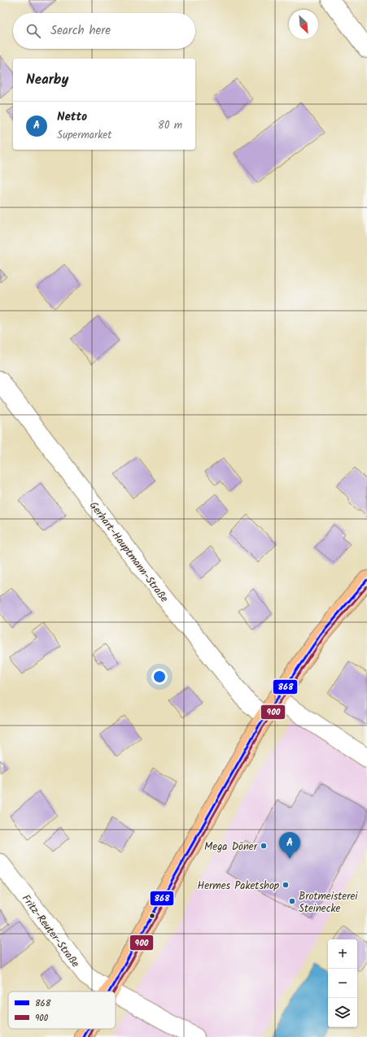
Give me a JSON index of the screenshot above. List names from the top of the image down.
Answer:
{
  "streets": {
    "street": ["Gerhart-Hauptmann-Straße", "Fritz-Reuter-Straße"]
  },
  "places": ["Mega Döner", "Hermes Paketshop", "Brotmeisterei Steinecke"],
  "lines": ["transit line 868", "transit line 900"],
  "legend": ["868", "900"],
  "north": "bottom right",
  "page": {
    "search": "Search here",
    "heading": "Nearby",
    "list": [
      {
        "mark": "A",
        "name": "Netto",
        "note": "Supermarket",
        "value": "80 m"
      }
    ],
    "pins": "A",
    "map_buttons": ["+", "−"]
  }
}
